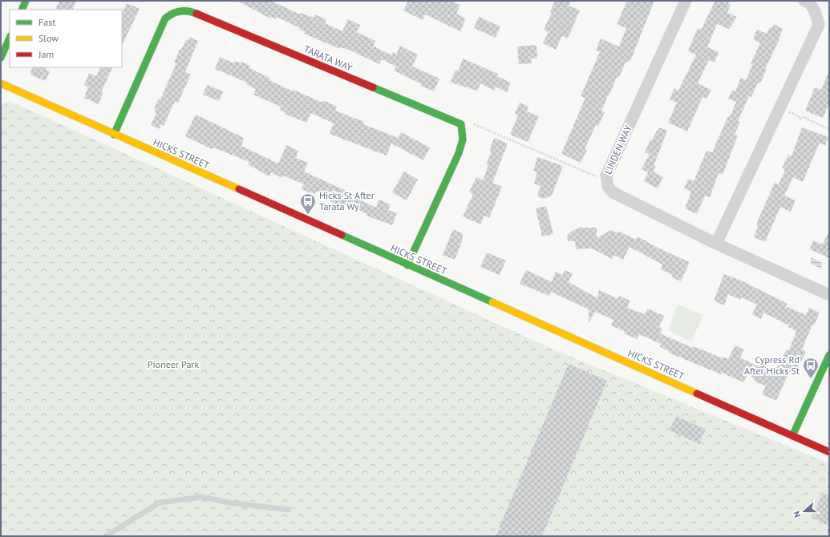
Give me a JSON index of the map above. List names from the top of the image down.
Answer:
{
  "streets": {
    "street": ["TARATA WAY", "LINDEN WAY", "HICKS STREET"]
  },
  "crossings": [
    ["TARATA WAY", "HICKS STREET"]
  ],
  "parks": ["Pioneer Park"],
  "places": {
    "bus stop": ["Hicks St After Tarata Wy", "Cypress Rd After Hicks St"]
  },
  "legend": ["Fast", "Slow", "Jam"],
  "north": "left"
}
